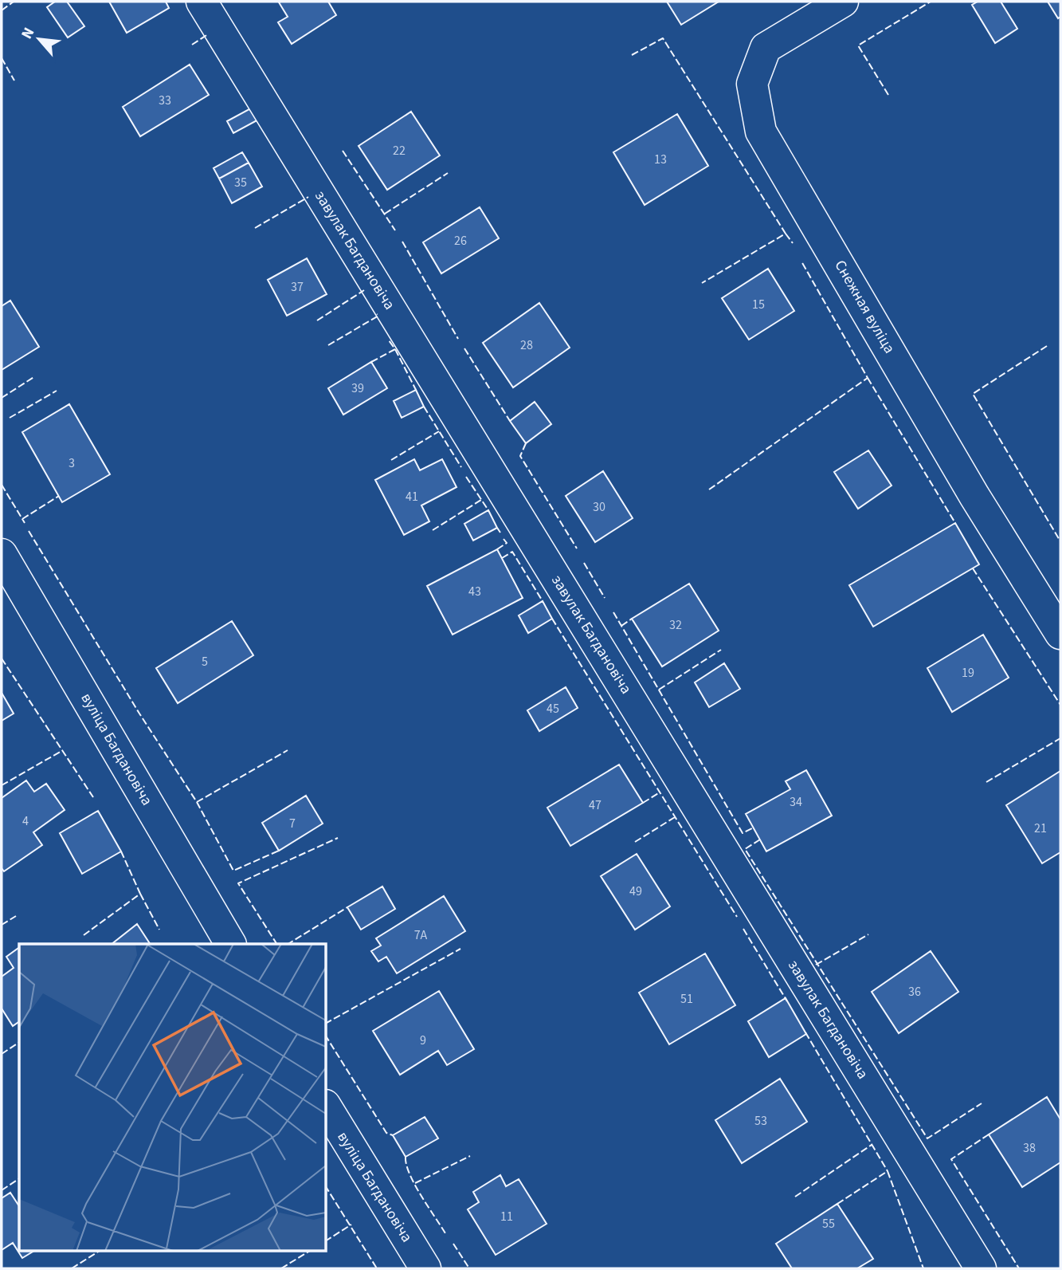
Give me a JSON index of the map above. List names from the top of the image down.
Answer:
{
  "streets": {
    "street": ["завулак Багдановіча", "Снежная вуліца", "вуліца Багдановіча"]
  },
  "house_numbers": [
    "33",
    "22",
    "13",
    "35",
    "26",
    "37",
    "15",
    "28",
    "39",
    "3",
    "41",
    "30",
    "43",
    "32",
    "5",
    "19",
    "45",
    "34",
    "47",
    "4",
    "7",
    "21",
    "49",
    "7А",
    "36",
    "51",
    "9",
    "53",
    "38",
    "11",
    "55"
  ],
  "north": "top left"
}
